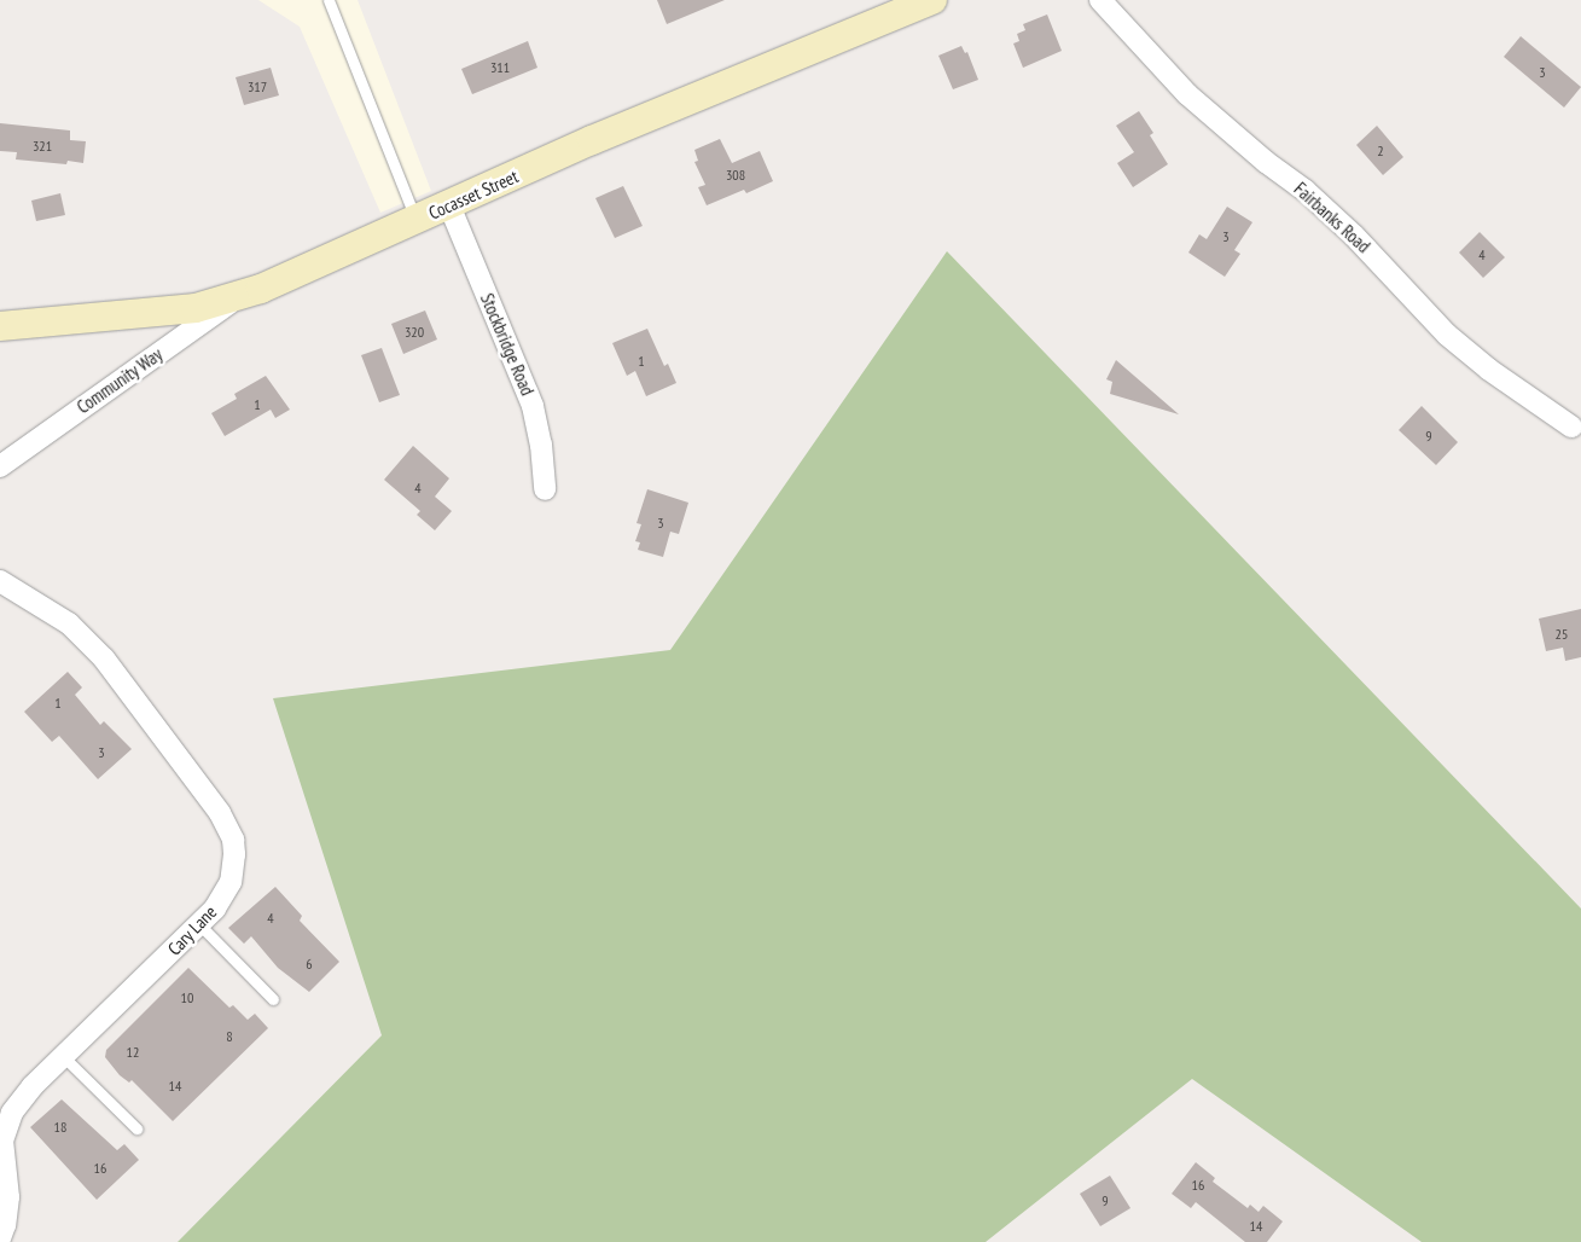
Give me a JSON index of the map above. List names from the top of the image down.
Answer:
{
  "streets": {
    "main road": ["Cocasset Street"],
    "street": [
      "Fairbanks Road",
      "Stockbridge Road",
      "Community Way",
      "Cary Lane"
    ]
  },
  "crossings": [
    ["Cocasset Street", "Stockbridge Road"],
    ["Cocasset Street", "Community Way"]
  ],
  "house_numbers": [
    "311",
    "3",
    "317",
    "321",
    "2",
    "308",
    "3",
    "4",
    "320",
    "1",
    "1",
    "9",
    "4",
    "3",
    "25",
    "1",
    "3",
    "4",
    "6",
    "10",
    "8",
    "12",
    "14",
    "18",
    "16",
    "16",
    "9",
    "14"
  ]
}
